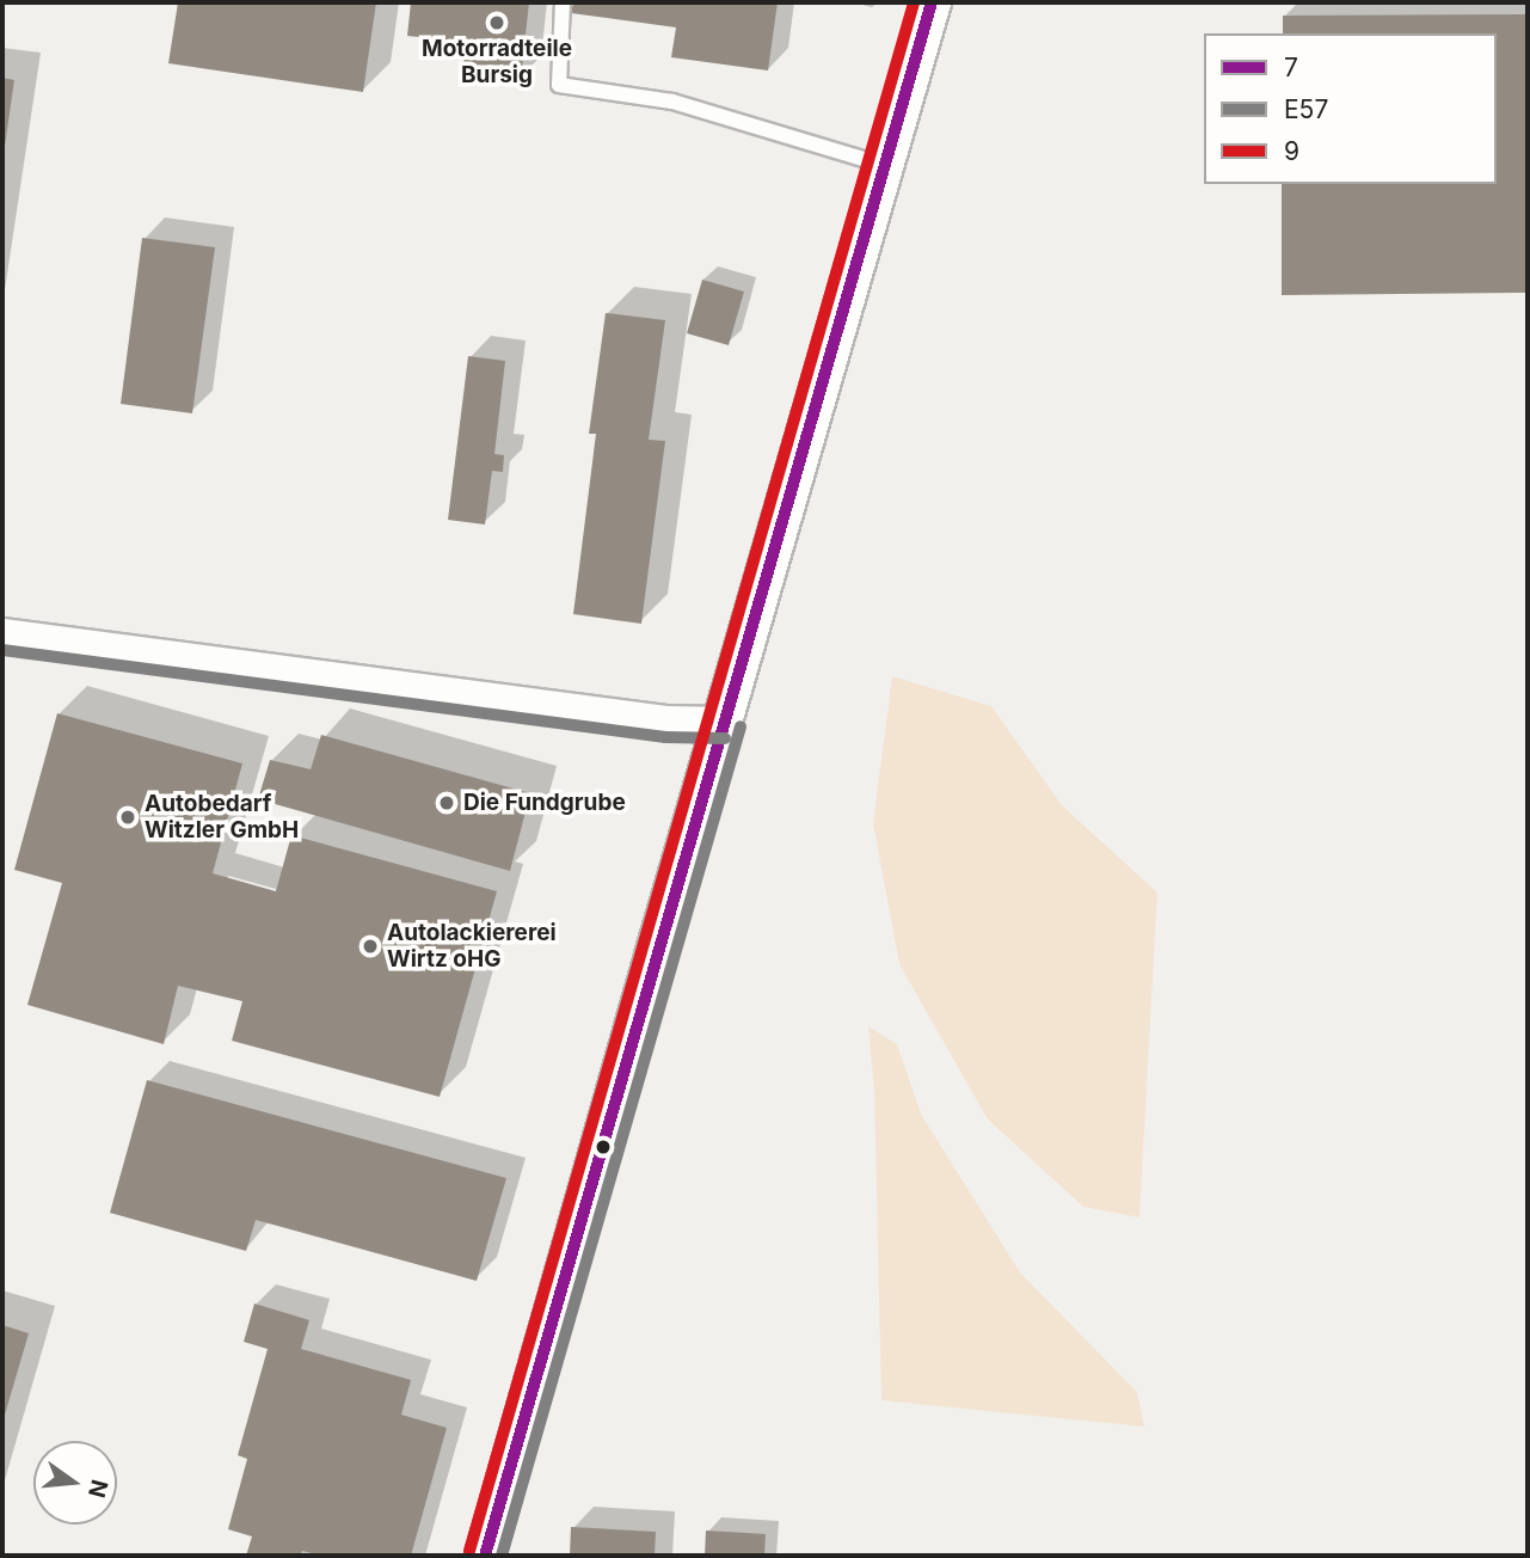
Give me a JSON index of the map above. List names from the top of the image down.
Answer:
{
  "places": [
    "Motorradteile Bursig",
    "Die Fundgrube",
    "Autobedarf Witzler GmbH",
    "Autolackiererei Wirtz oHG"
  ],
  "lines": ["transit line 7", "transit line 9", "transit line E57"],
  "legend": ["7", "E57", "9"],
  "north": "right"
}
